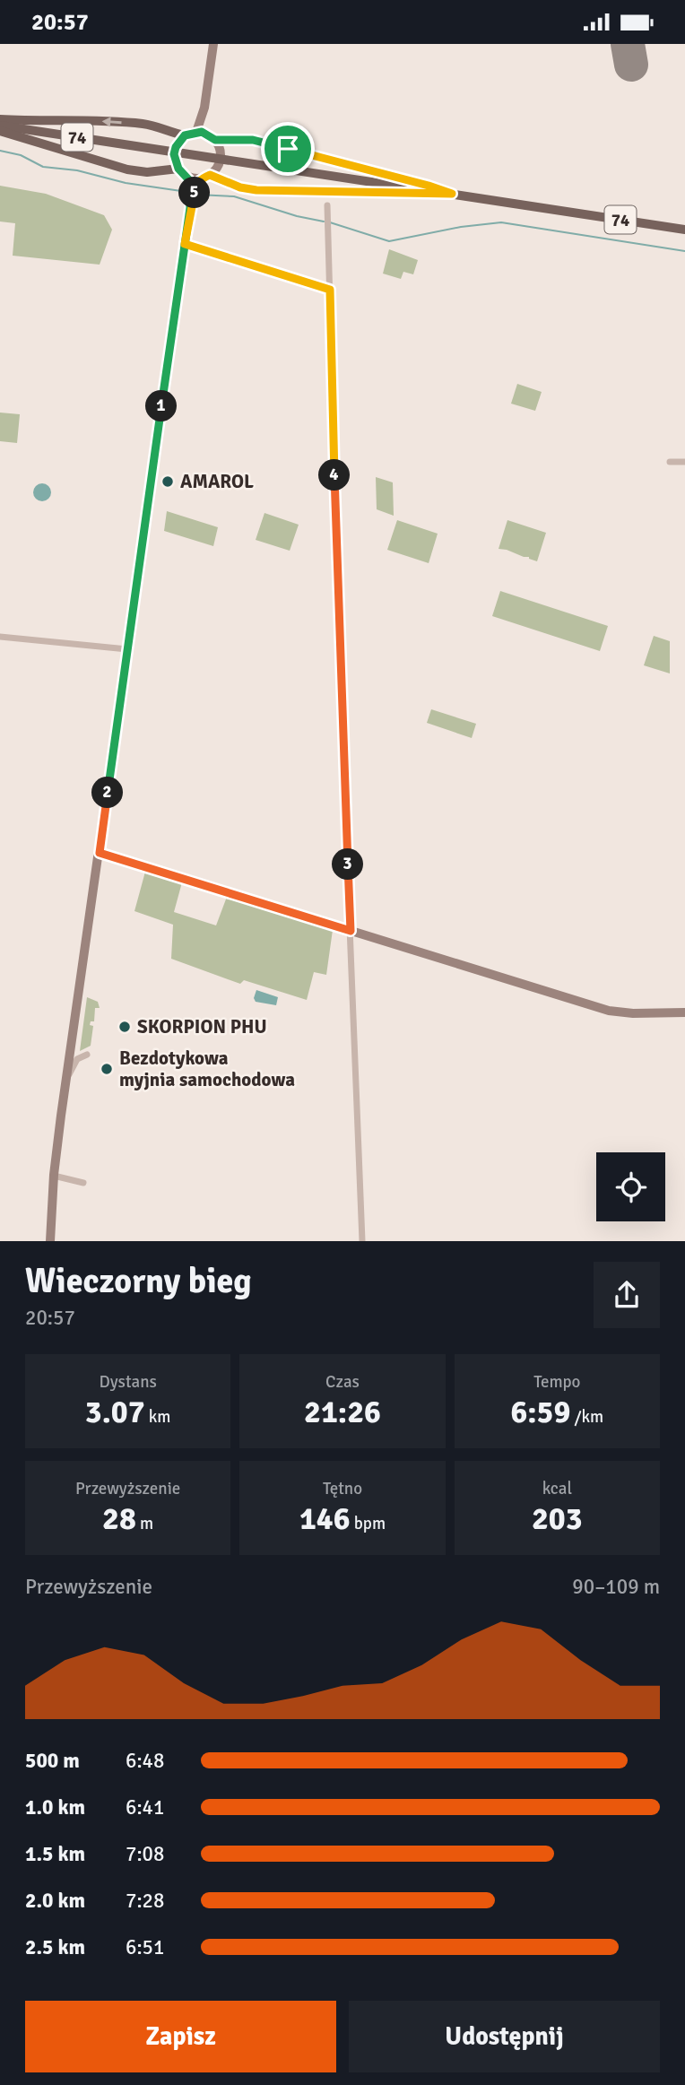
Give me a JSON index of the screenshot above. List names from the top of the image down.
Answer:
{
  "streets": {
    "main road": ["74"]
  },
  "places": ["AMAROL", "SKORPION PHU", "Bezdotykowa myjnia samochodowa"],
  "page": {
    "status": "20:57",
    "pins": [
      "5",
      "1",
      "4",
      "2",
      "3"
    ],
    "heading": ["Wieczorny bieg", "20:57"],
    "stats": [
      ["Dystans", "3.07 km"],
      ["Czas", "21:26"],
      ["Tempo", "6:59 /km"],
      ["Przewyższenie", "28 m"],
      ["Tętno", "146 bpm"],
      ["kcal", "203"]
    ],
    "chart": ["Przewyższenie", "90–109 m"],
    "list": [
      {
        "name": "500 m",
        "note": "6:48"
      },
      {
        "name": "1.0 km",
        "note": "6:41"
      },
      {
        "name": "1.5 km",
        "note": "7:08"
      },
      {
        "name": "2.0 km",
        "note": "7:28"
      },
      {
        "name": "2.5 km",
        "note": "6:51"
      }
    ],
    "buttons": ["Zapisz", "Udostępnij"]
  }
}
